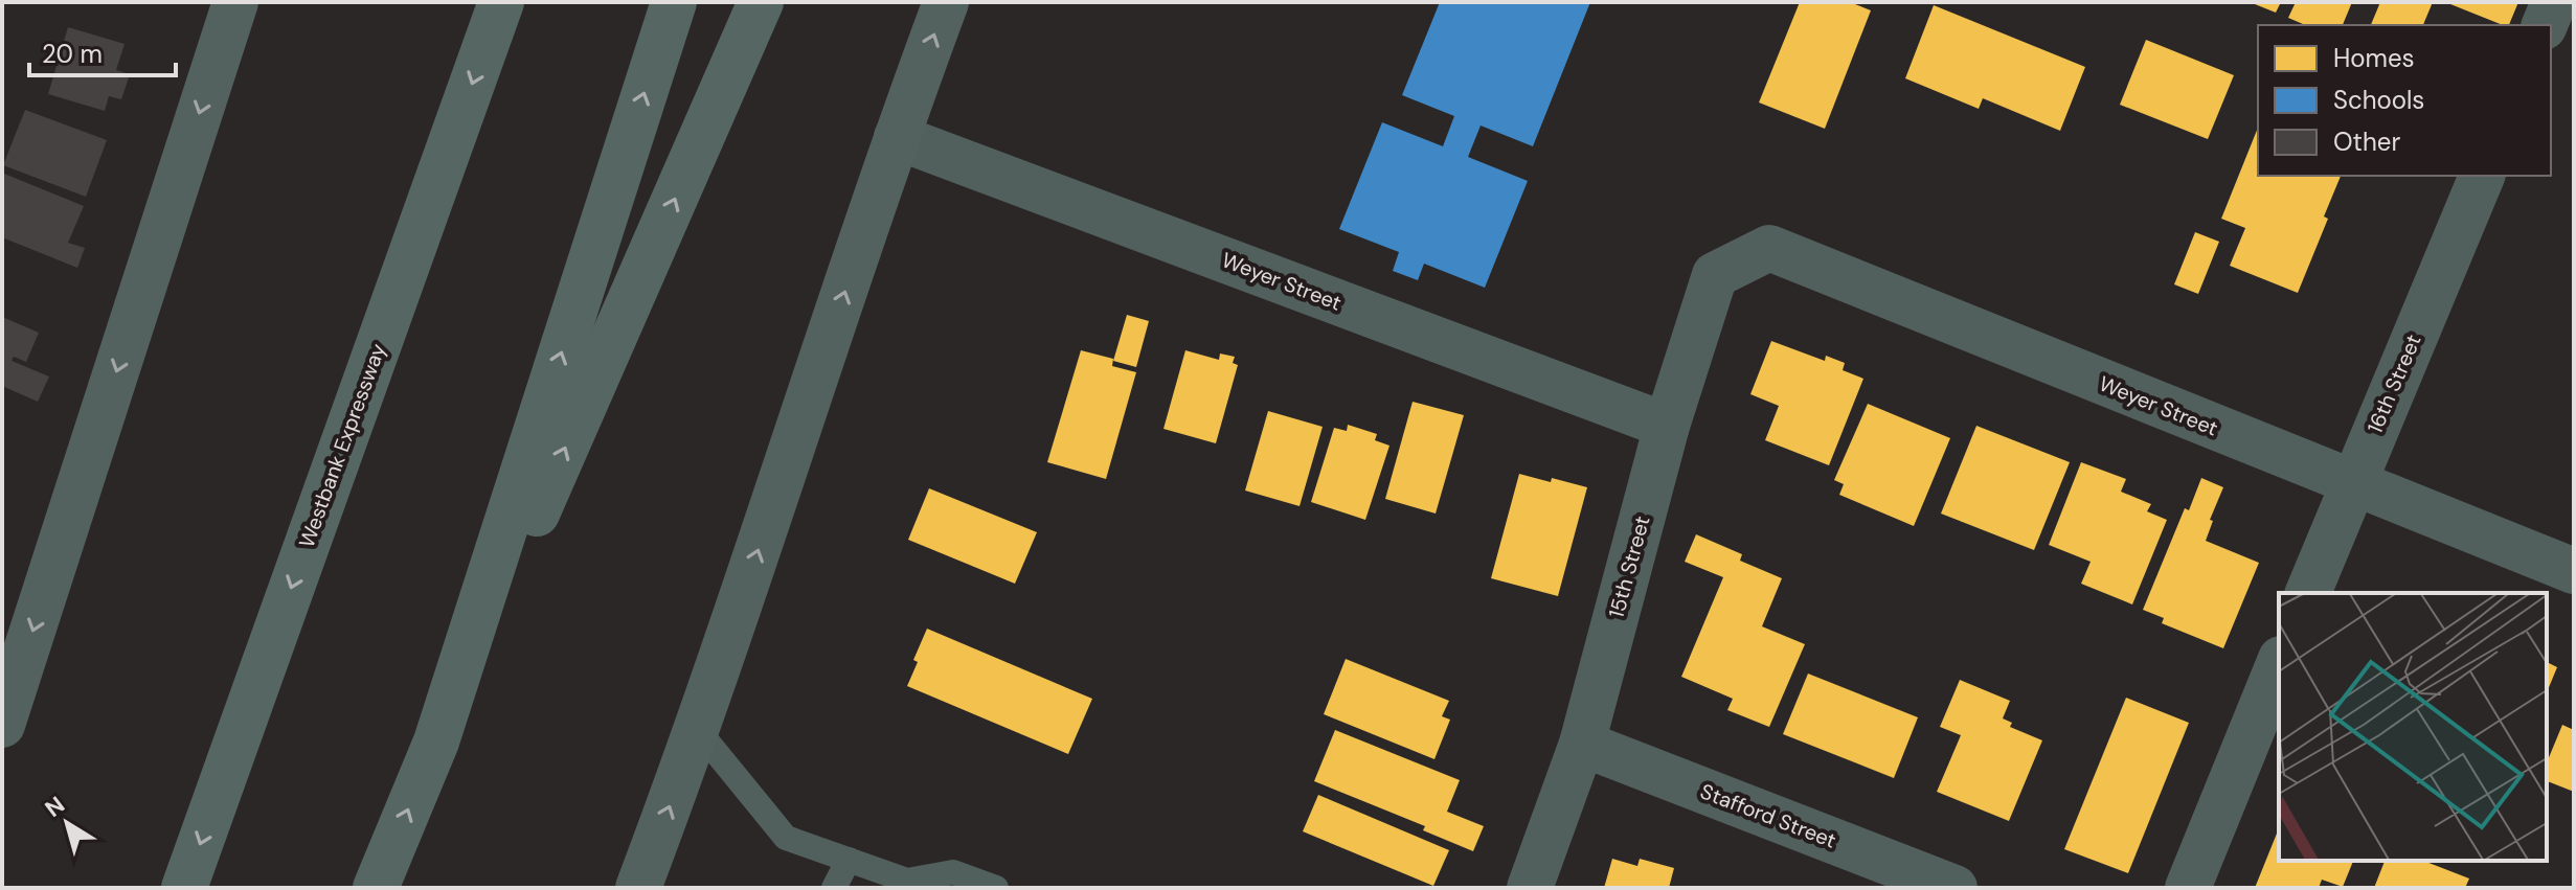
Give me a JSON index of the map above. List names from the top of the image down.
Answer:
{
  "streets": {
    "highway": ["Westbank Expressway"],
    "street": [
      "Weyer Street",
      "16th Street",
      "15th Street",
      "Stafford Street"
    ]
  },
  "crossings": [
    ["Weyer Street", "16th Street"],
    ["Weyer Street", "15th Street"],
    ["15th Street", "Stafford Street"]
  ],
  "legend": ["Homes", "Schools", "Other"],
  "scale_bar": "20 m",
  "north": "top left"
}
